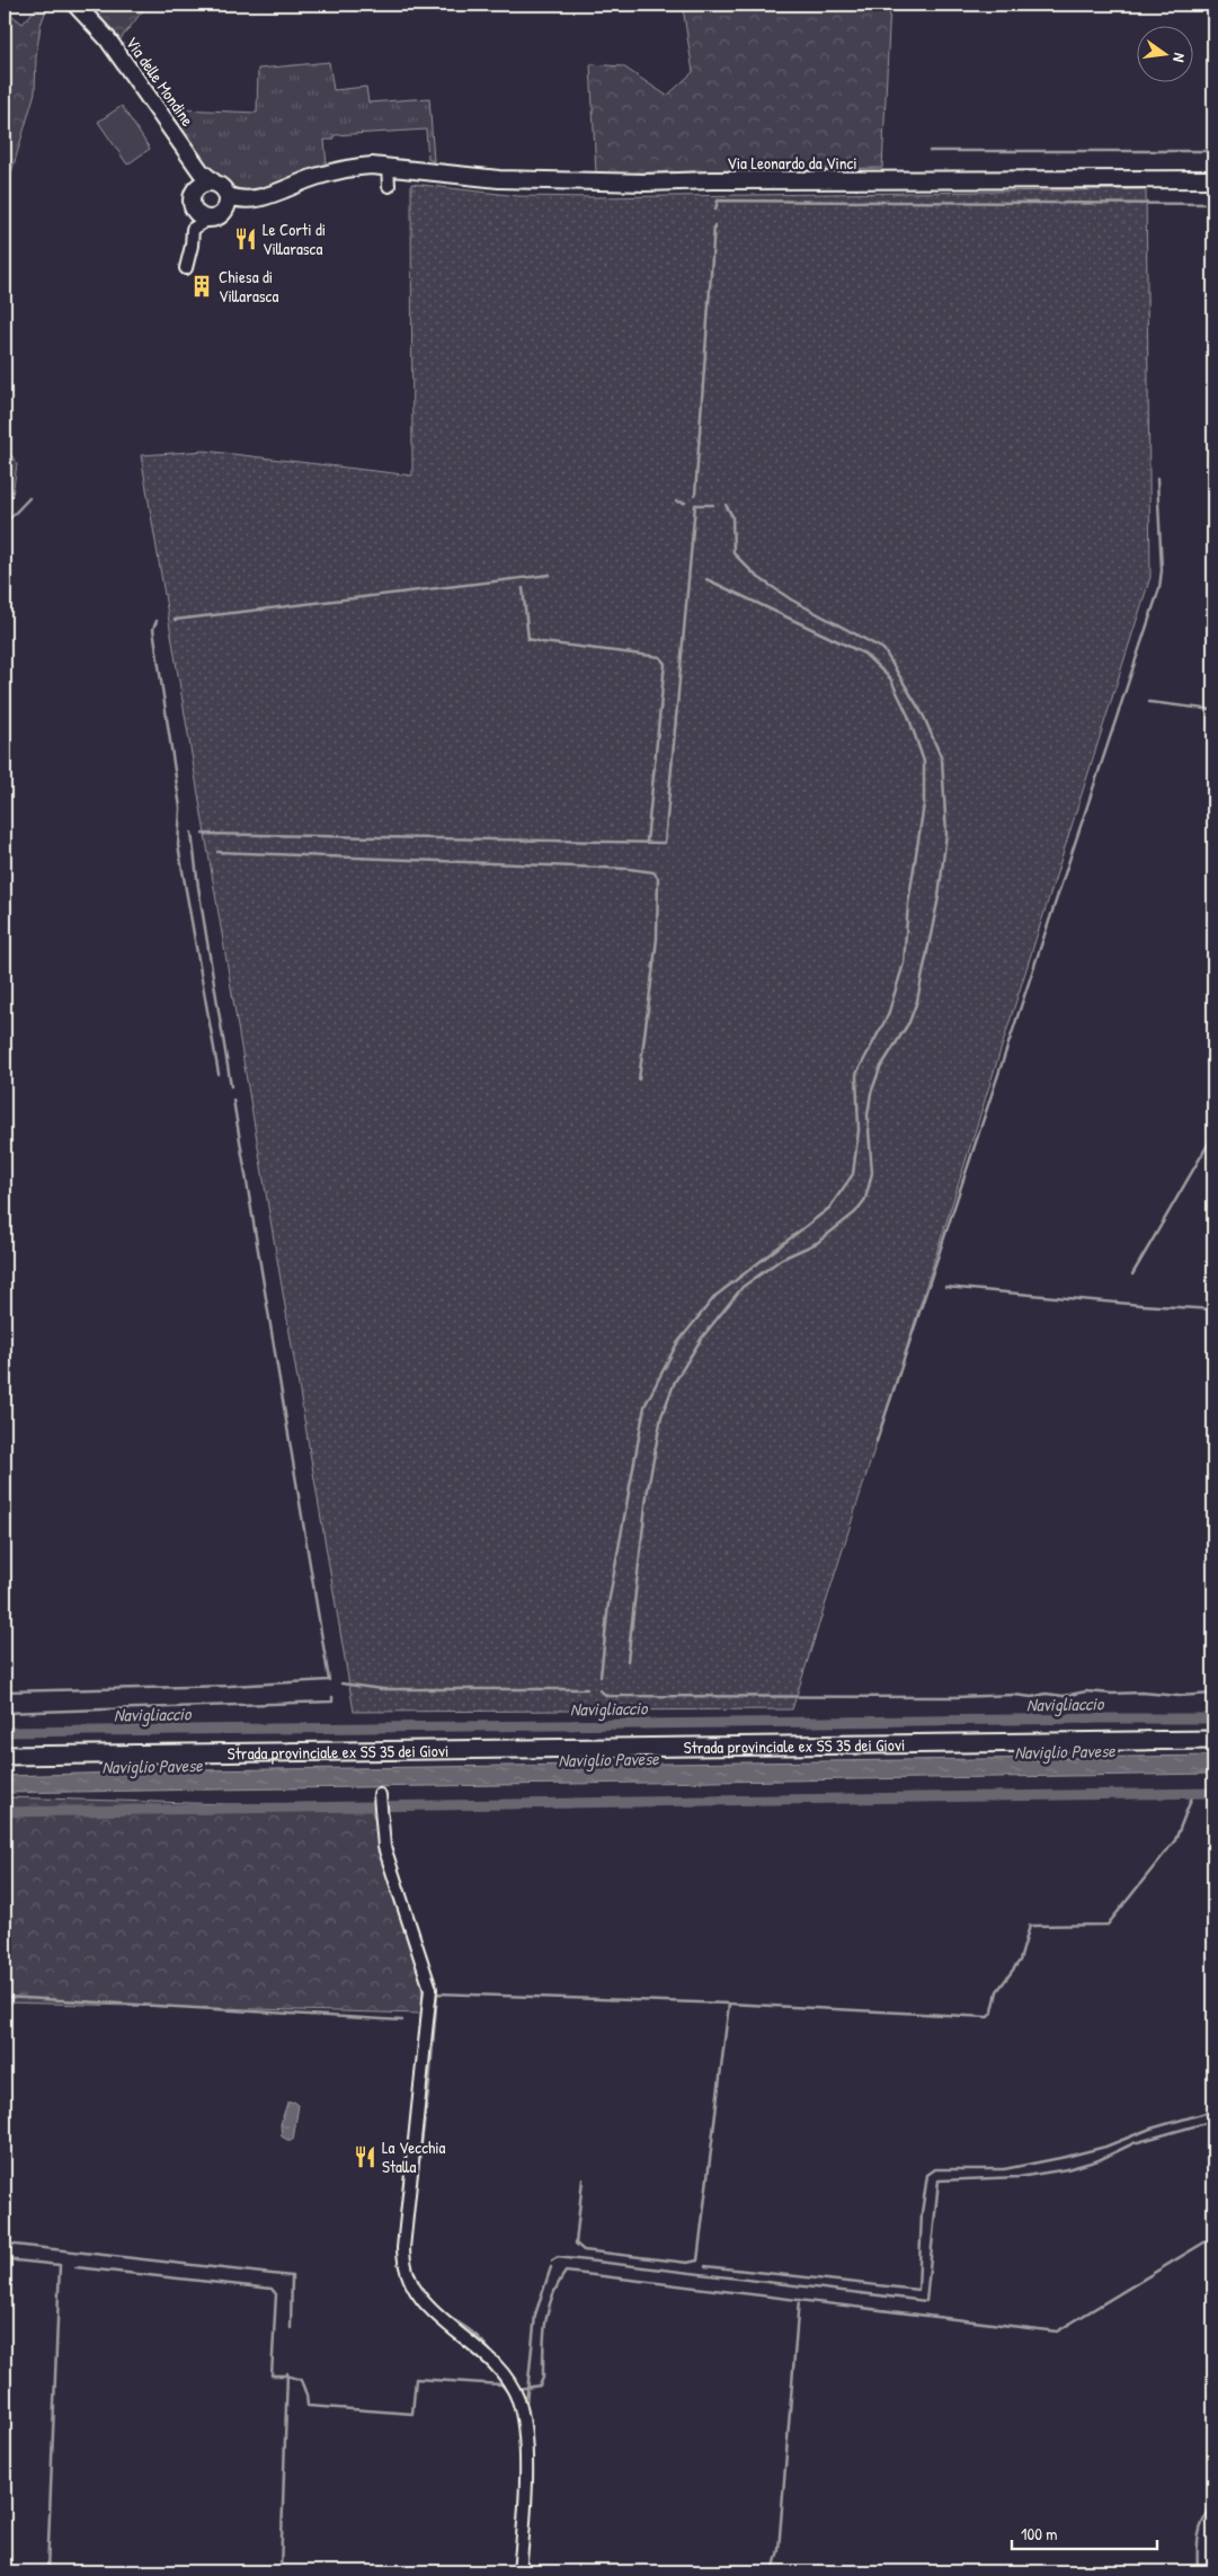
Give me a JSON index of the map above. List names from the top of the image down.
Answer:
{
  "streets": {
    "main road": ["Strada provinciale ex SS 35 dei Giovi"],
    "street": ["Via delle Mondine", "Via Leonardo da Vinci"]
  },
  "water": ["Navigliaccio", "Naviglio Pavese"],
  "places": {
    "restaurant": ["Le Corti di Villarasca", "La Vecchia Stalla"],
    "building": ["Chiesa di Villarasca"]
  },
  "scale_bar": "100 m",
  "north": "right"
}
